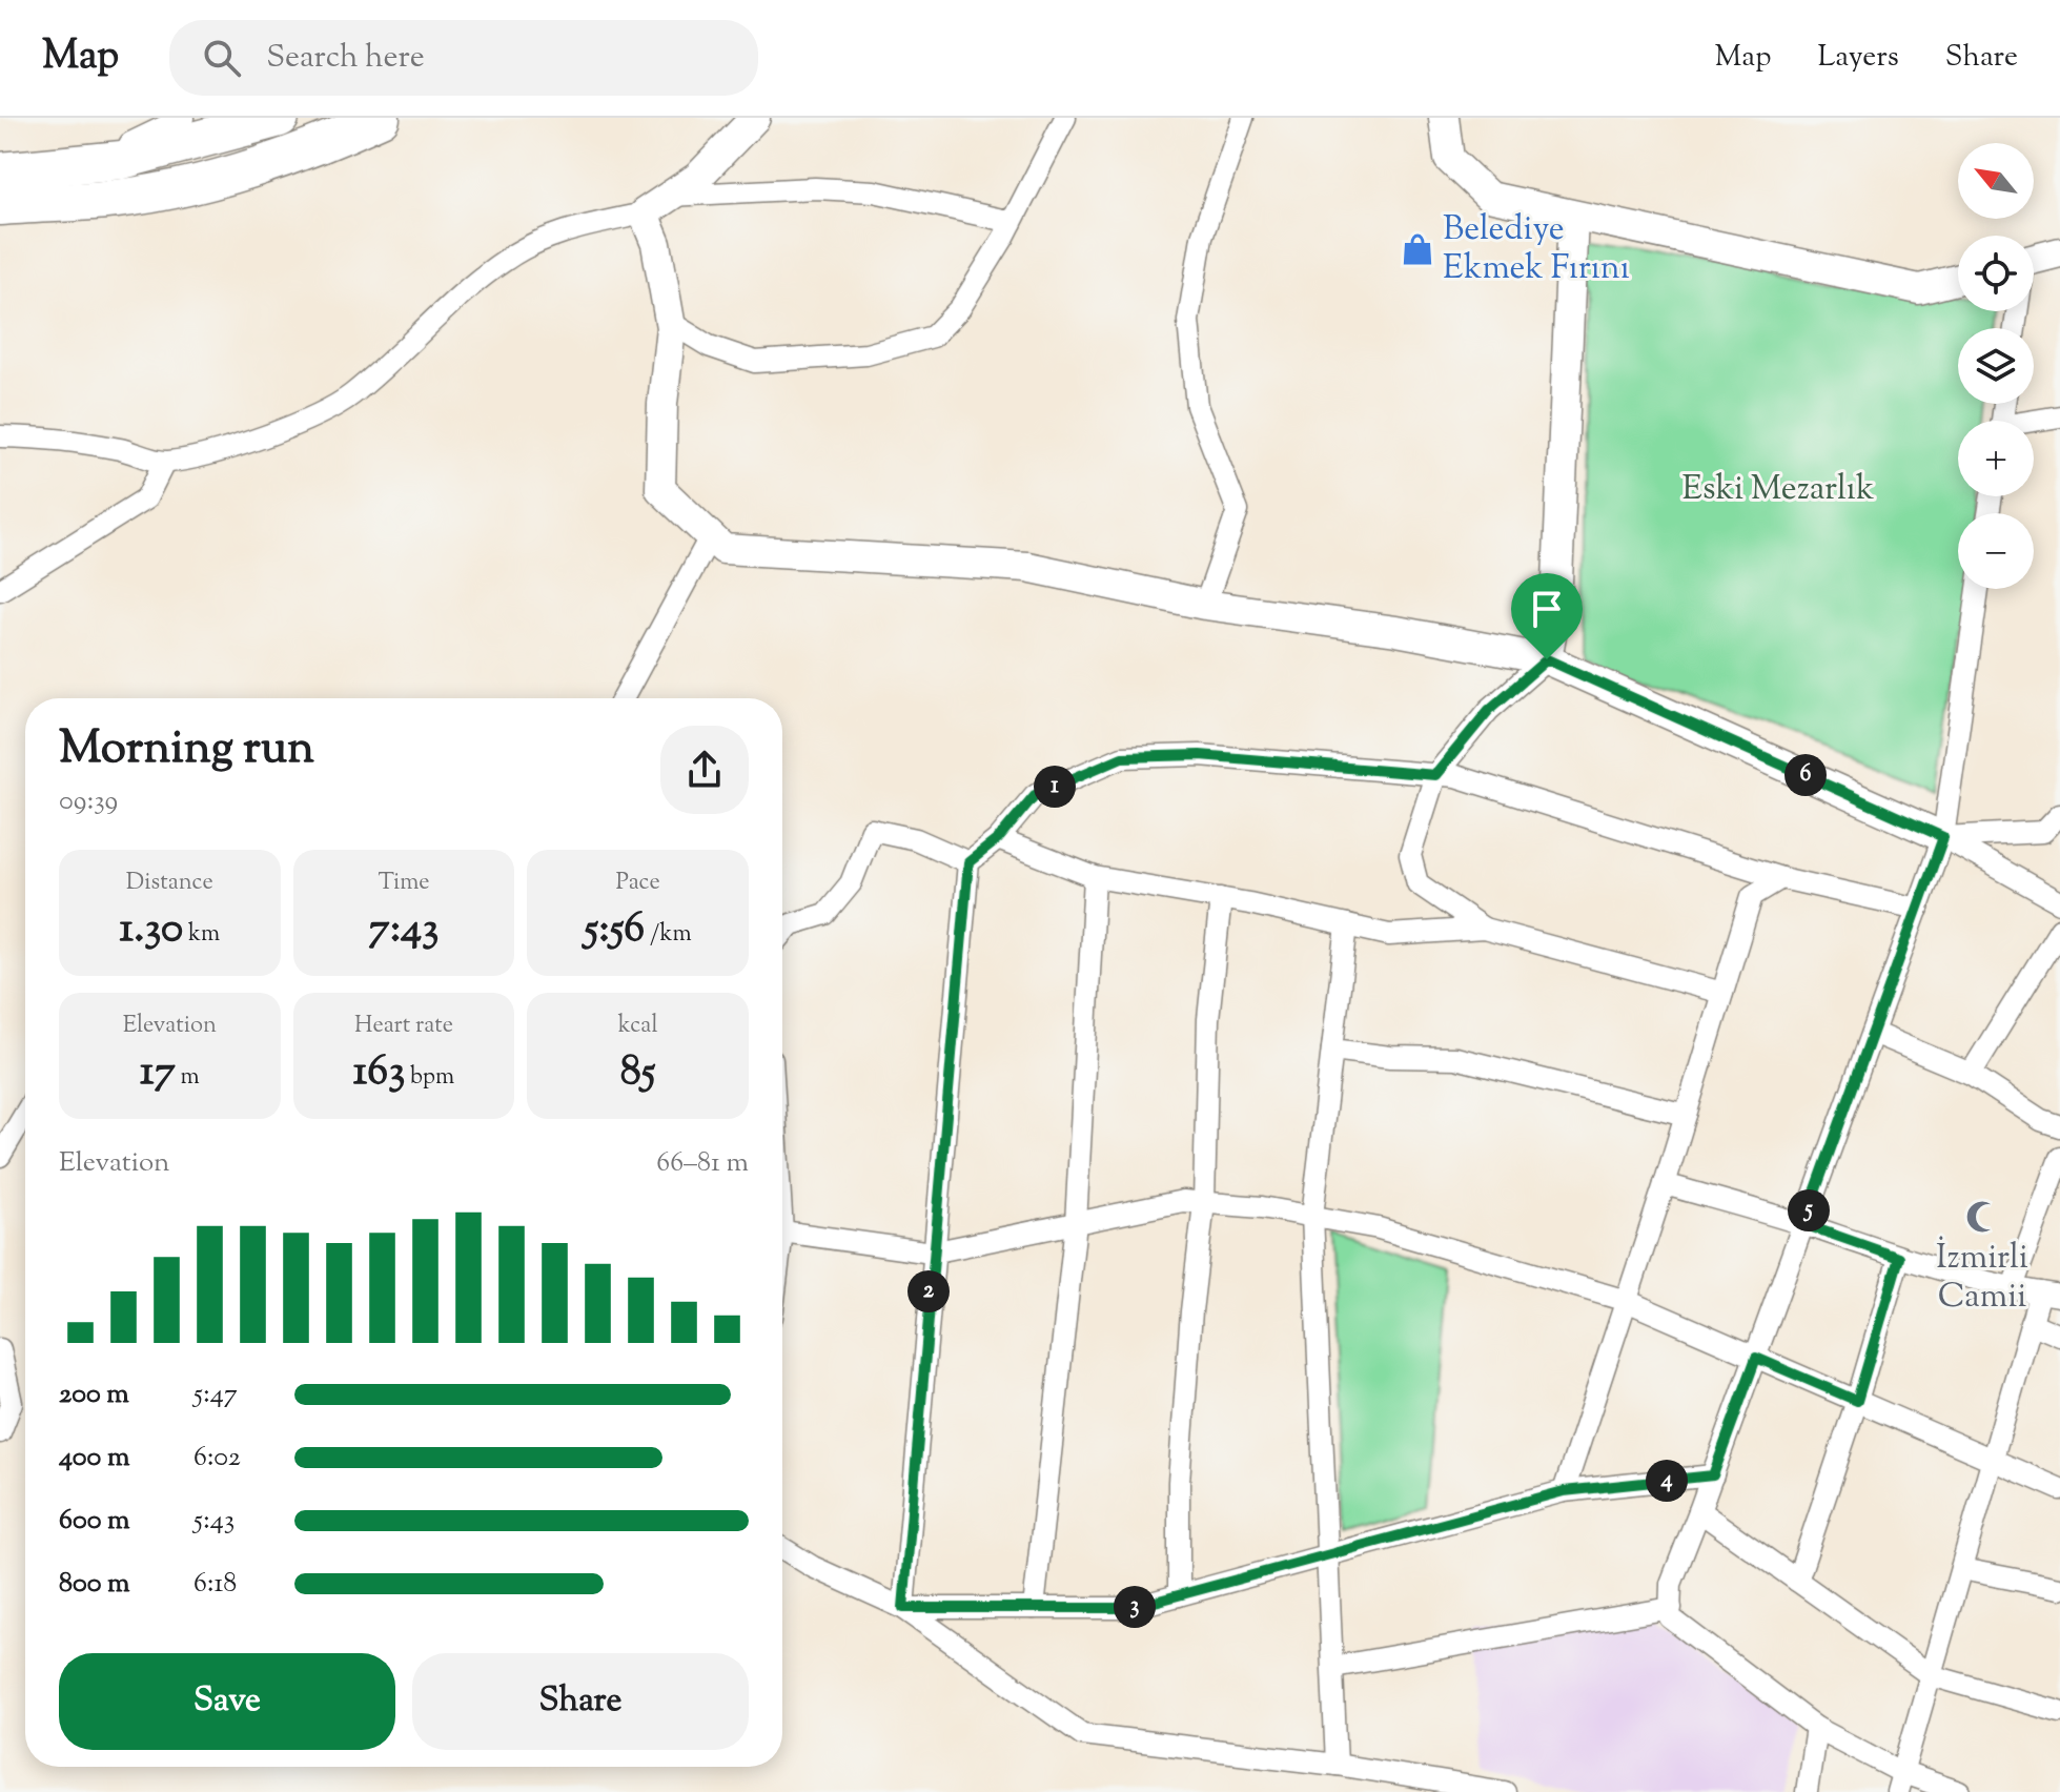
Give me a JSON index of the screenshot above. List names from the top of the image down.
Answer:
{
  "parks": ["Eski Mezarlık"],
  "places": {
    "shop": ["Belediye Ekmek Fırını"],
    "mosque": ["İzmirli Camii"]
  },
  "north": "top left",
  "page": {
    "header": "Map",
    "search": "Search here",
    "nav": ["Map", "Layers", "Share"],
    "map_buttons": ["+", "−"],
    "heading": ["Morning run", "09:39"],
    "pins": [
      "6",
      "1",
      "5",
      "2",
      "4",
      "3"
    ],
    "stats": [
      ["Distance", "1.30 km"],
      ["Time", "7:43"],
      ["Pace", "5:56 /km"],
      ["Elevation", "17 m"],
      ["Heart rate", "163 bpm"],
      ["kcal", "85"]
    ],
    "chart": ["Elevation", "66–81 m"],
    "list": [
      {
        "name": "200 m",
        "note": "5:47"
      },
      {
        "name": "400 m",
        "note": "6:02"
      },
      {
        "name": "600 m",
        "note": "5:43"
      },
      {
        "name": "800 m",
        "note": "6:18"
      }
    ],
    "buttons": ["Save", "Share"]
  }
}
